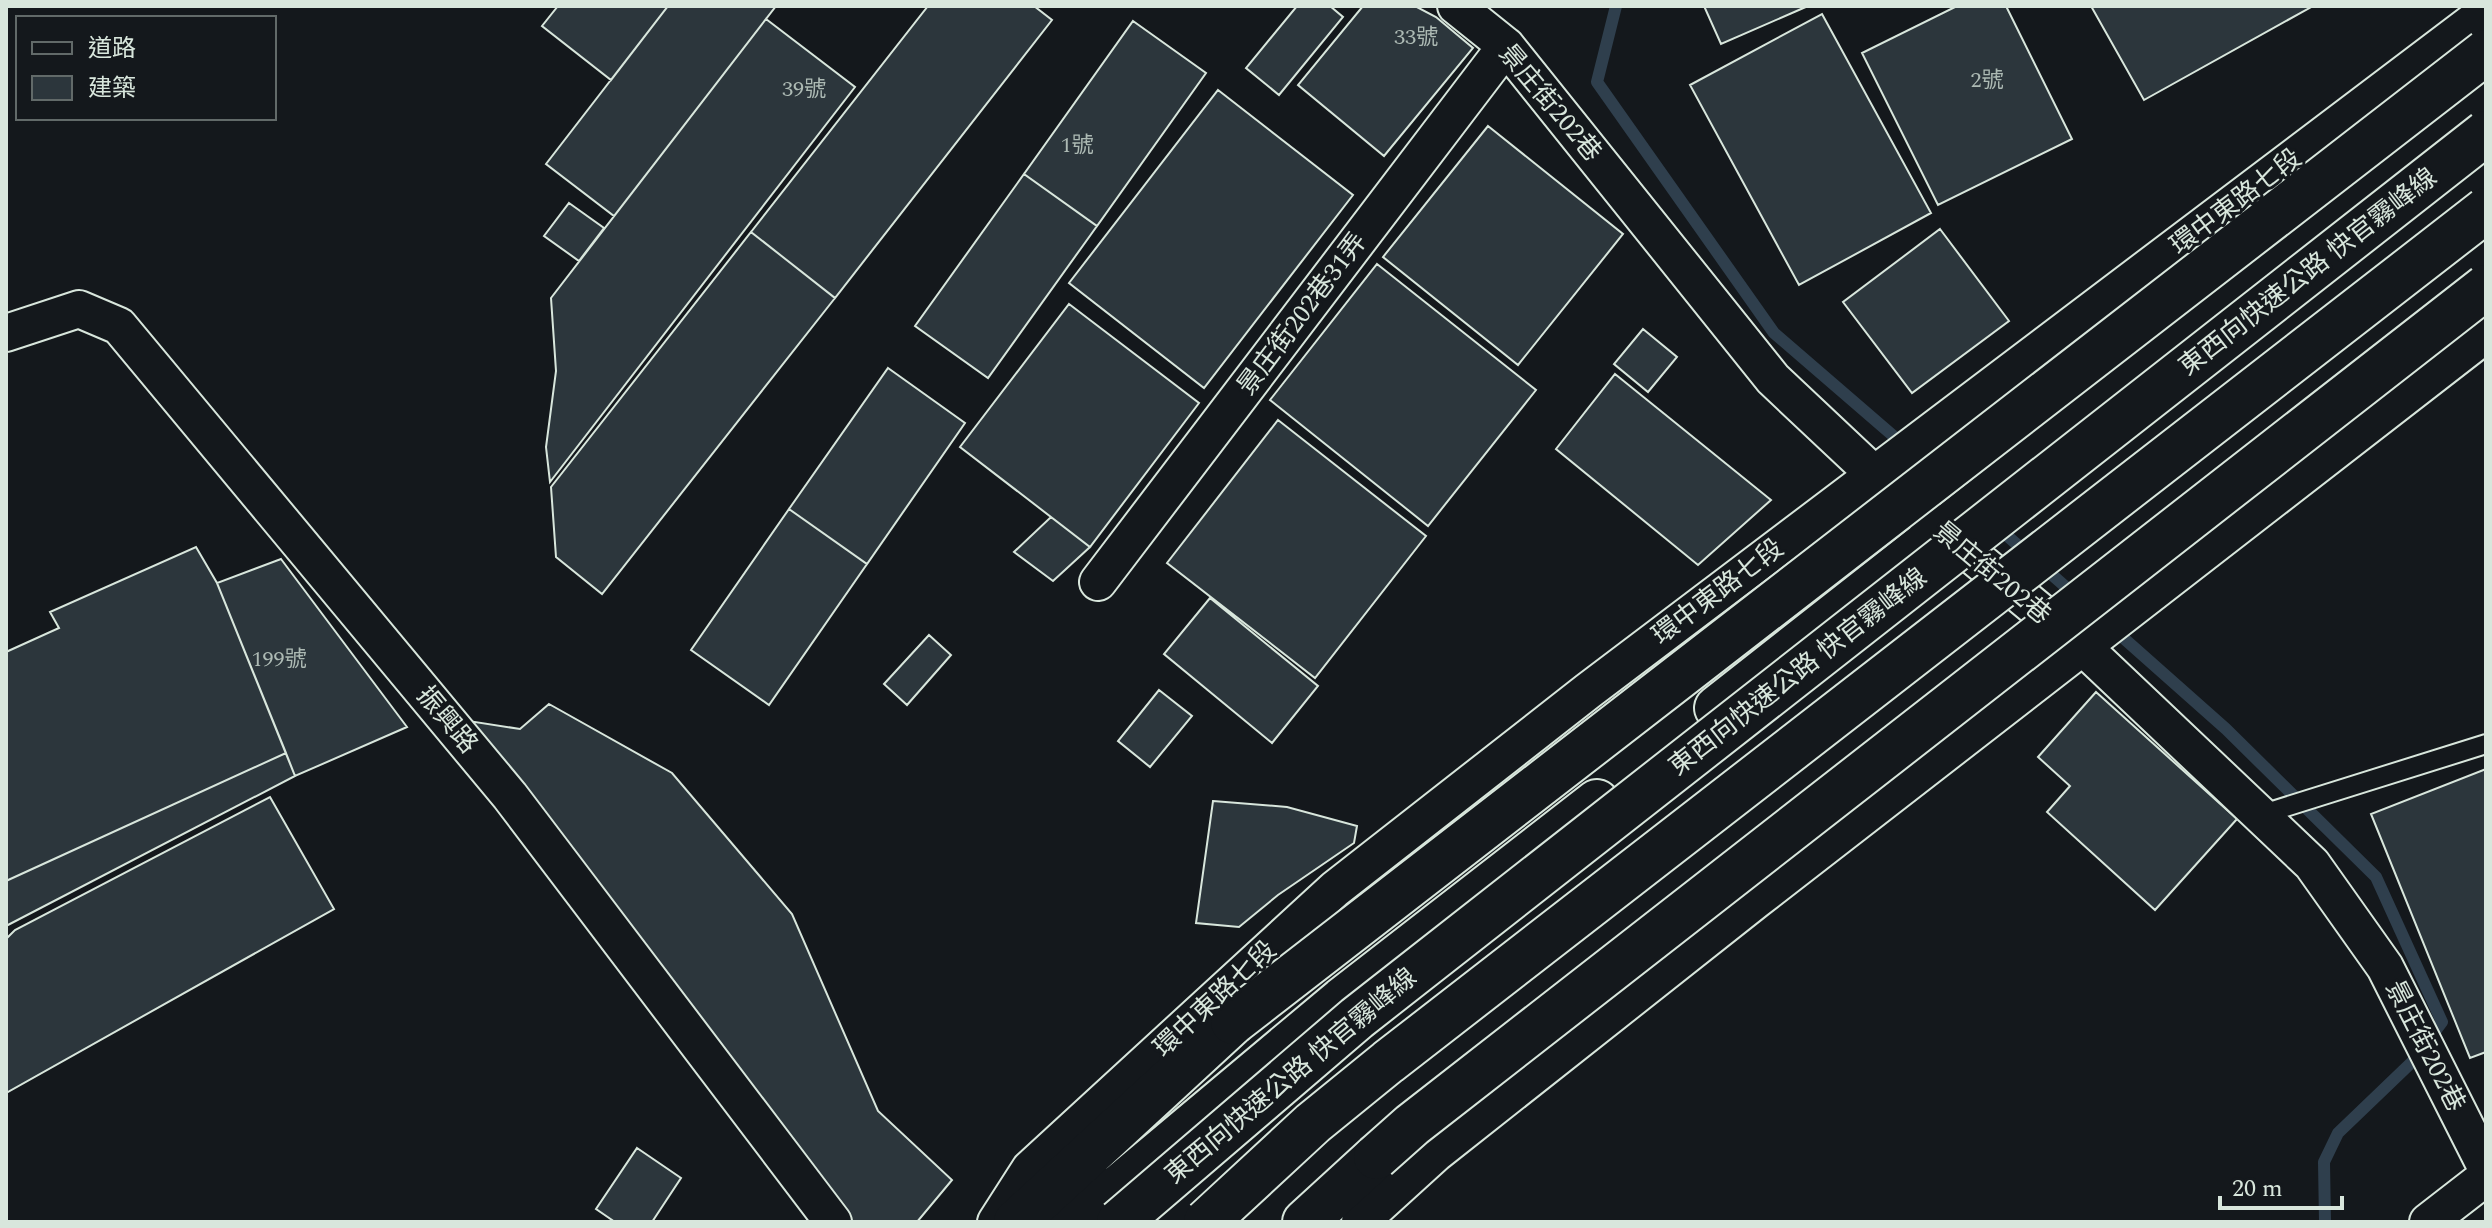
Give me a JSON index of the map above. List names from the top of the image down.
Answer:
{
  "streets": {
    "main road": ["東西向快速公路 快官霧峰線"],
    "street": [
      "景庄街202巷",
      "環中東路七段",
      "景庄街202巷31弄",
      "振興路"
    ]
  },
  "crossings": [
    ["景庄街202巷", "環中東路七段"],
    ["景庄街202巷", "景庄街202巷31弄"]
  ],
  "house_numbers": [
    "33號",
    "2號",
    "39號",
    "1號",
    "199號"
  ],
  "legend": ["道路", "建築"],
  "scale_bar": "20 m"
}
